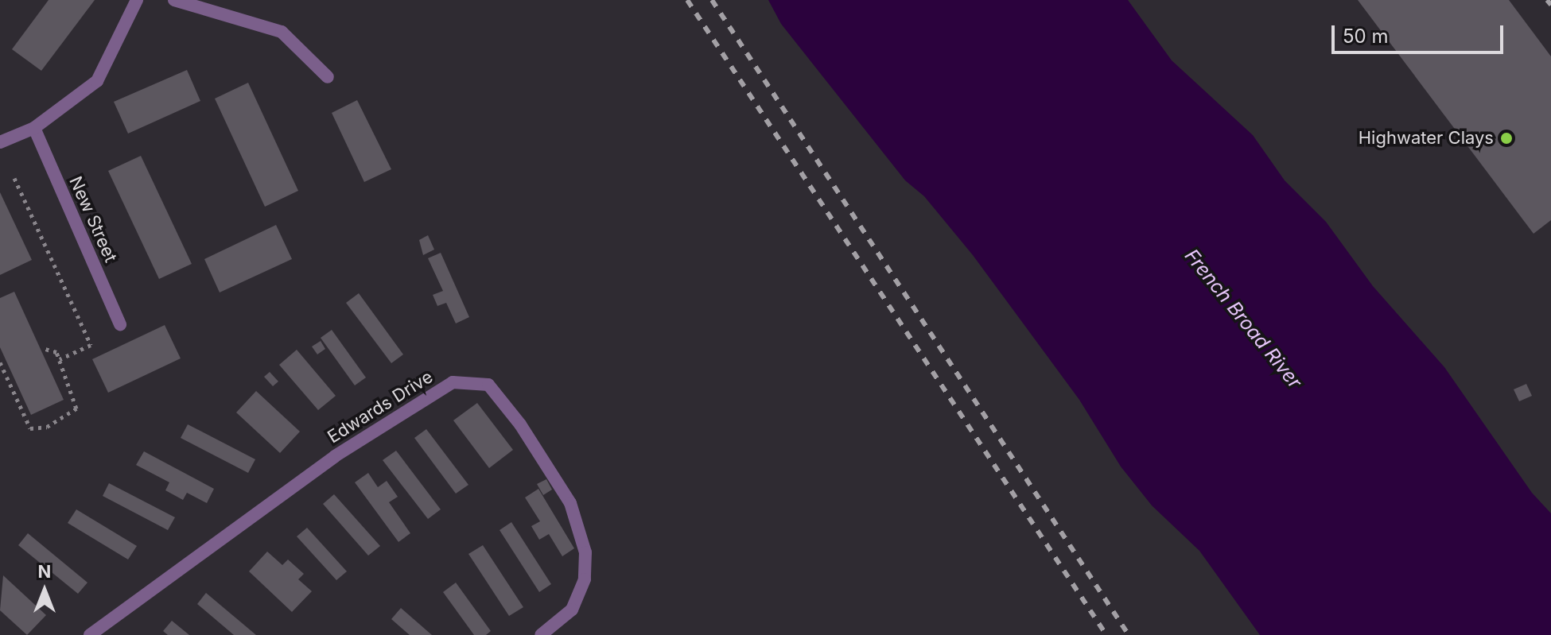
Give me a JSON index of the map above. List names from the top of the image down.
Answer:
{
  "streets": {
    "street": ["New Street", "Edwards Drive"]
  },
  "water": ["French Broad River"],
  "places": ["Highwater Clays"],
  "scale_bar": "50 m",
  "north": "top"
}
